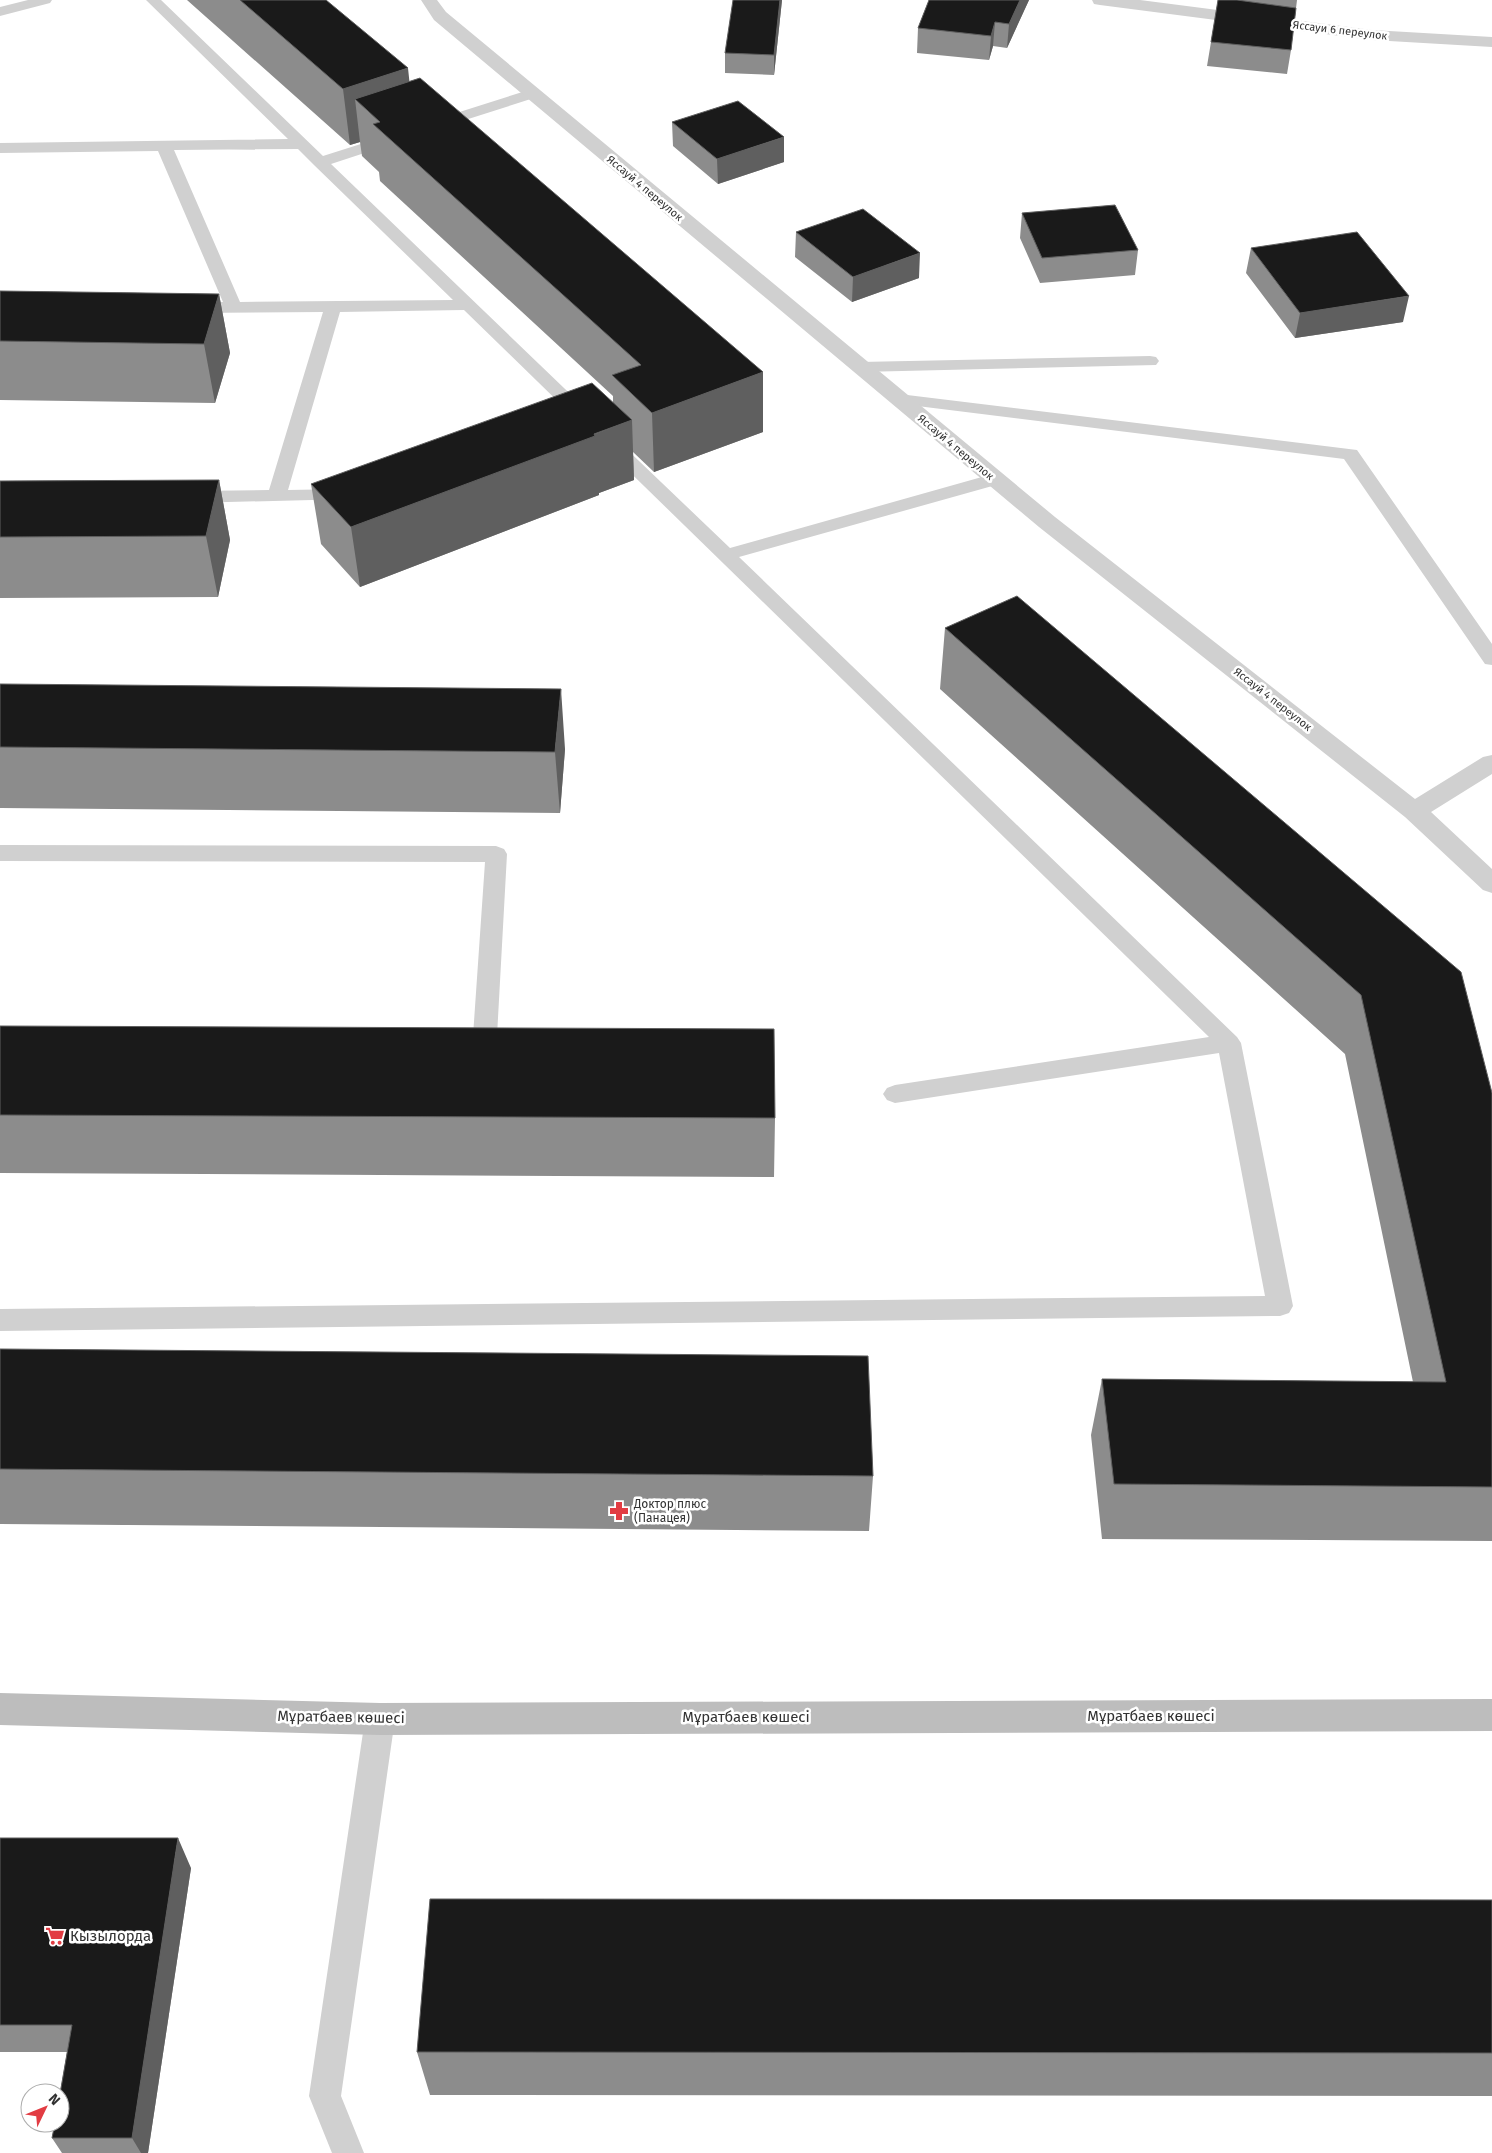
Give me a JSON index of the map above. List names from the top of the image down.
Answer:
{
  "streets": {
    "street": ["Яссауи 6 переулок", "Яссауй 4 переулок", "Мұратбаев көшесі"]
  },
  "places": {
    "pharmacy": ["Доктор плюс (Панацея)"],
    "supermarket": ["Кызылорда"]
  },
  "north": "top right"
}
